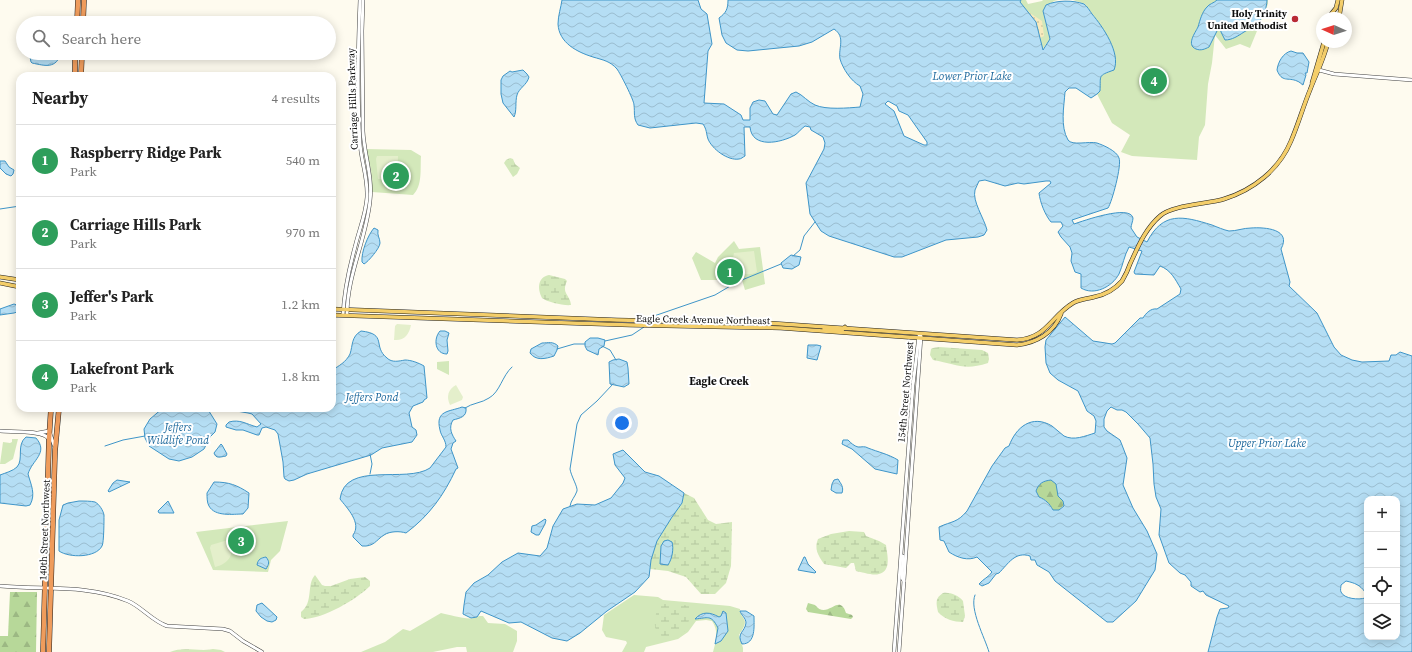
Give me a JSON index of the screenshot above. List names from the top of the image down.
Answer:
{
  "streets": {
    "highway": ["140th Street Northwest"],
    "main road": ["Eagle Creek Avenue Northeast"],
    "street": ["Carriage Hills Parkway", "154th Street Northwest"]
  },
  "crossings": [
    ["Carriage Hills Parkway", "Eagle Creek Avenue Northeast"],
    ["Eagle Creek Avenue Northeast", "154th Street Northwest"]
  ],
  "districts": ["Eagle Creek"],
  "water": [
    "Lower Prior Lake",
    "Jeffers Pond",
    "Jeffers Wildlife Pond",
    "Upper Prior Lake"
  ],
  "places": ["Holy Trinity United Methodist"],
  "north": "left",
  "page": {
    "search": "Search here",
    "pins": [
      "4",
      "2",
      "1",
      "3"
    ],
    "heading": ["Nearby", "4 results"],
    "list": [
      {
        "mark": "1",
        "name": "Raspberry Ridge Park",
        "note": "Park",
        "value": "540 m"
      },
      {
        "mark": "2",
        "name": "Carriage Hills Park",
        "note": "Park",
        "value": "970 m"
      },
      {
        "mark": "3",
        "name": "Jeffer's Park",
        "note": "Park",
        "value": "1.2 km"
      },
      {
        "mark": "4",
        "name": "Lakefront Park",
        "note": "Park",
        "value": "1.8 km"
      }
    ],
    "map_buttons": ["+", "−"]
  }
}
